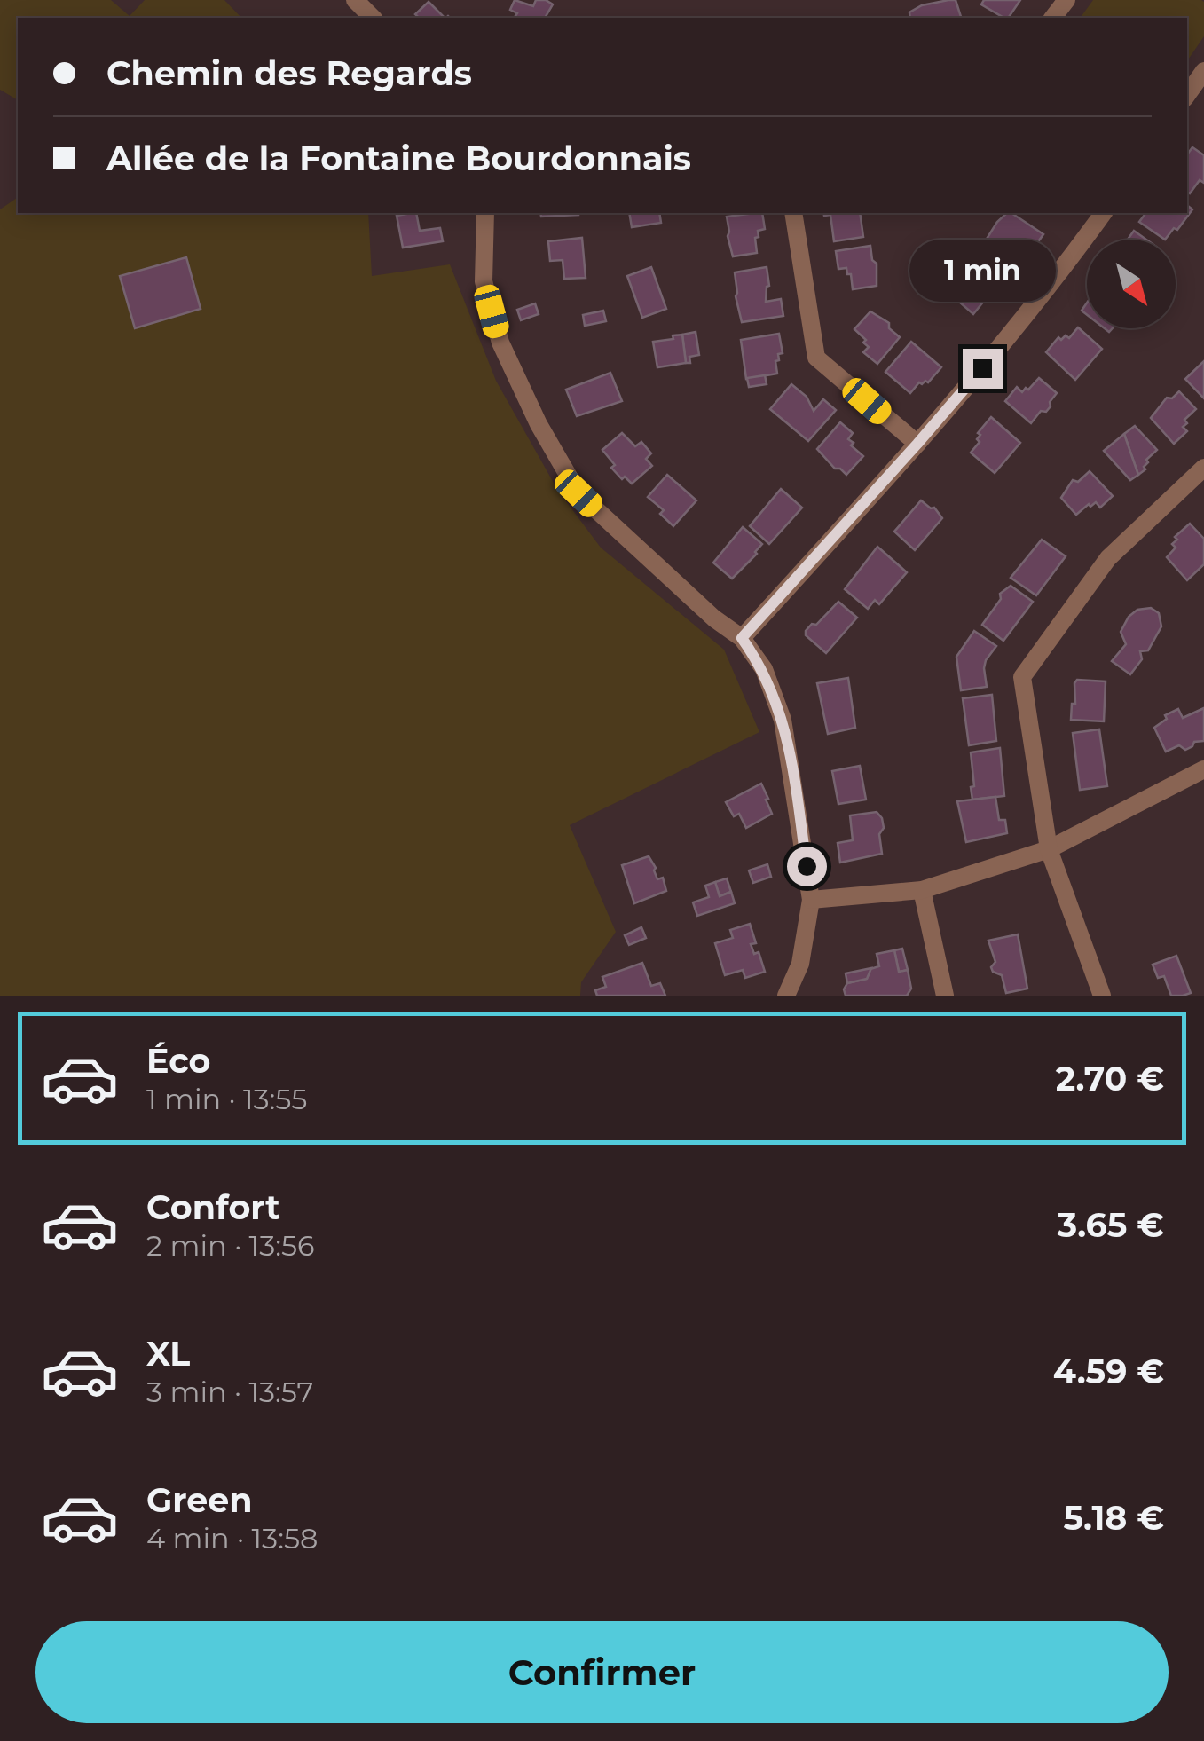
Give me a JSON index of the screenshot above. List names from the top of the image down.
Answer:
{
  "north": "bottom right",
  "page": {
    "banner": ["Chemin des Regards", "Allée de la Fontaine Bourdonnais"],
    "bubble": "1 min",
    "list": [
      {
        "name": "Éco",
        "note": "1 min · 13:55",
        "value": "2.70 €"
      },
      {
        "name": "Confort",
        "note": "2 min · 13:56",
        "value": "3.65 €"
      },
      {
        "name": "XL",
        "note": "3 min · 13:57",
        "value": "4.59 €"
      },
      {
        "name": "Green",
        "note": "4 min · 13:58",
        "value": "5.18 €"
      }
    ],
    "buttons": "Confirmer"
  }
}
